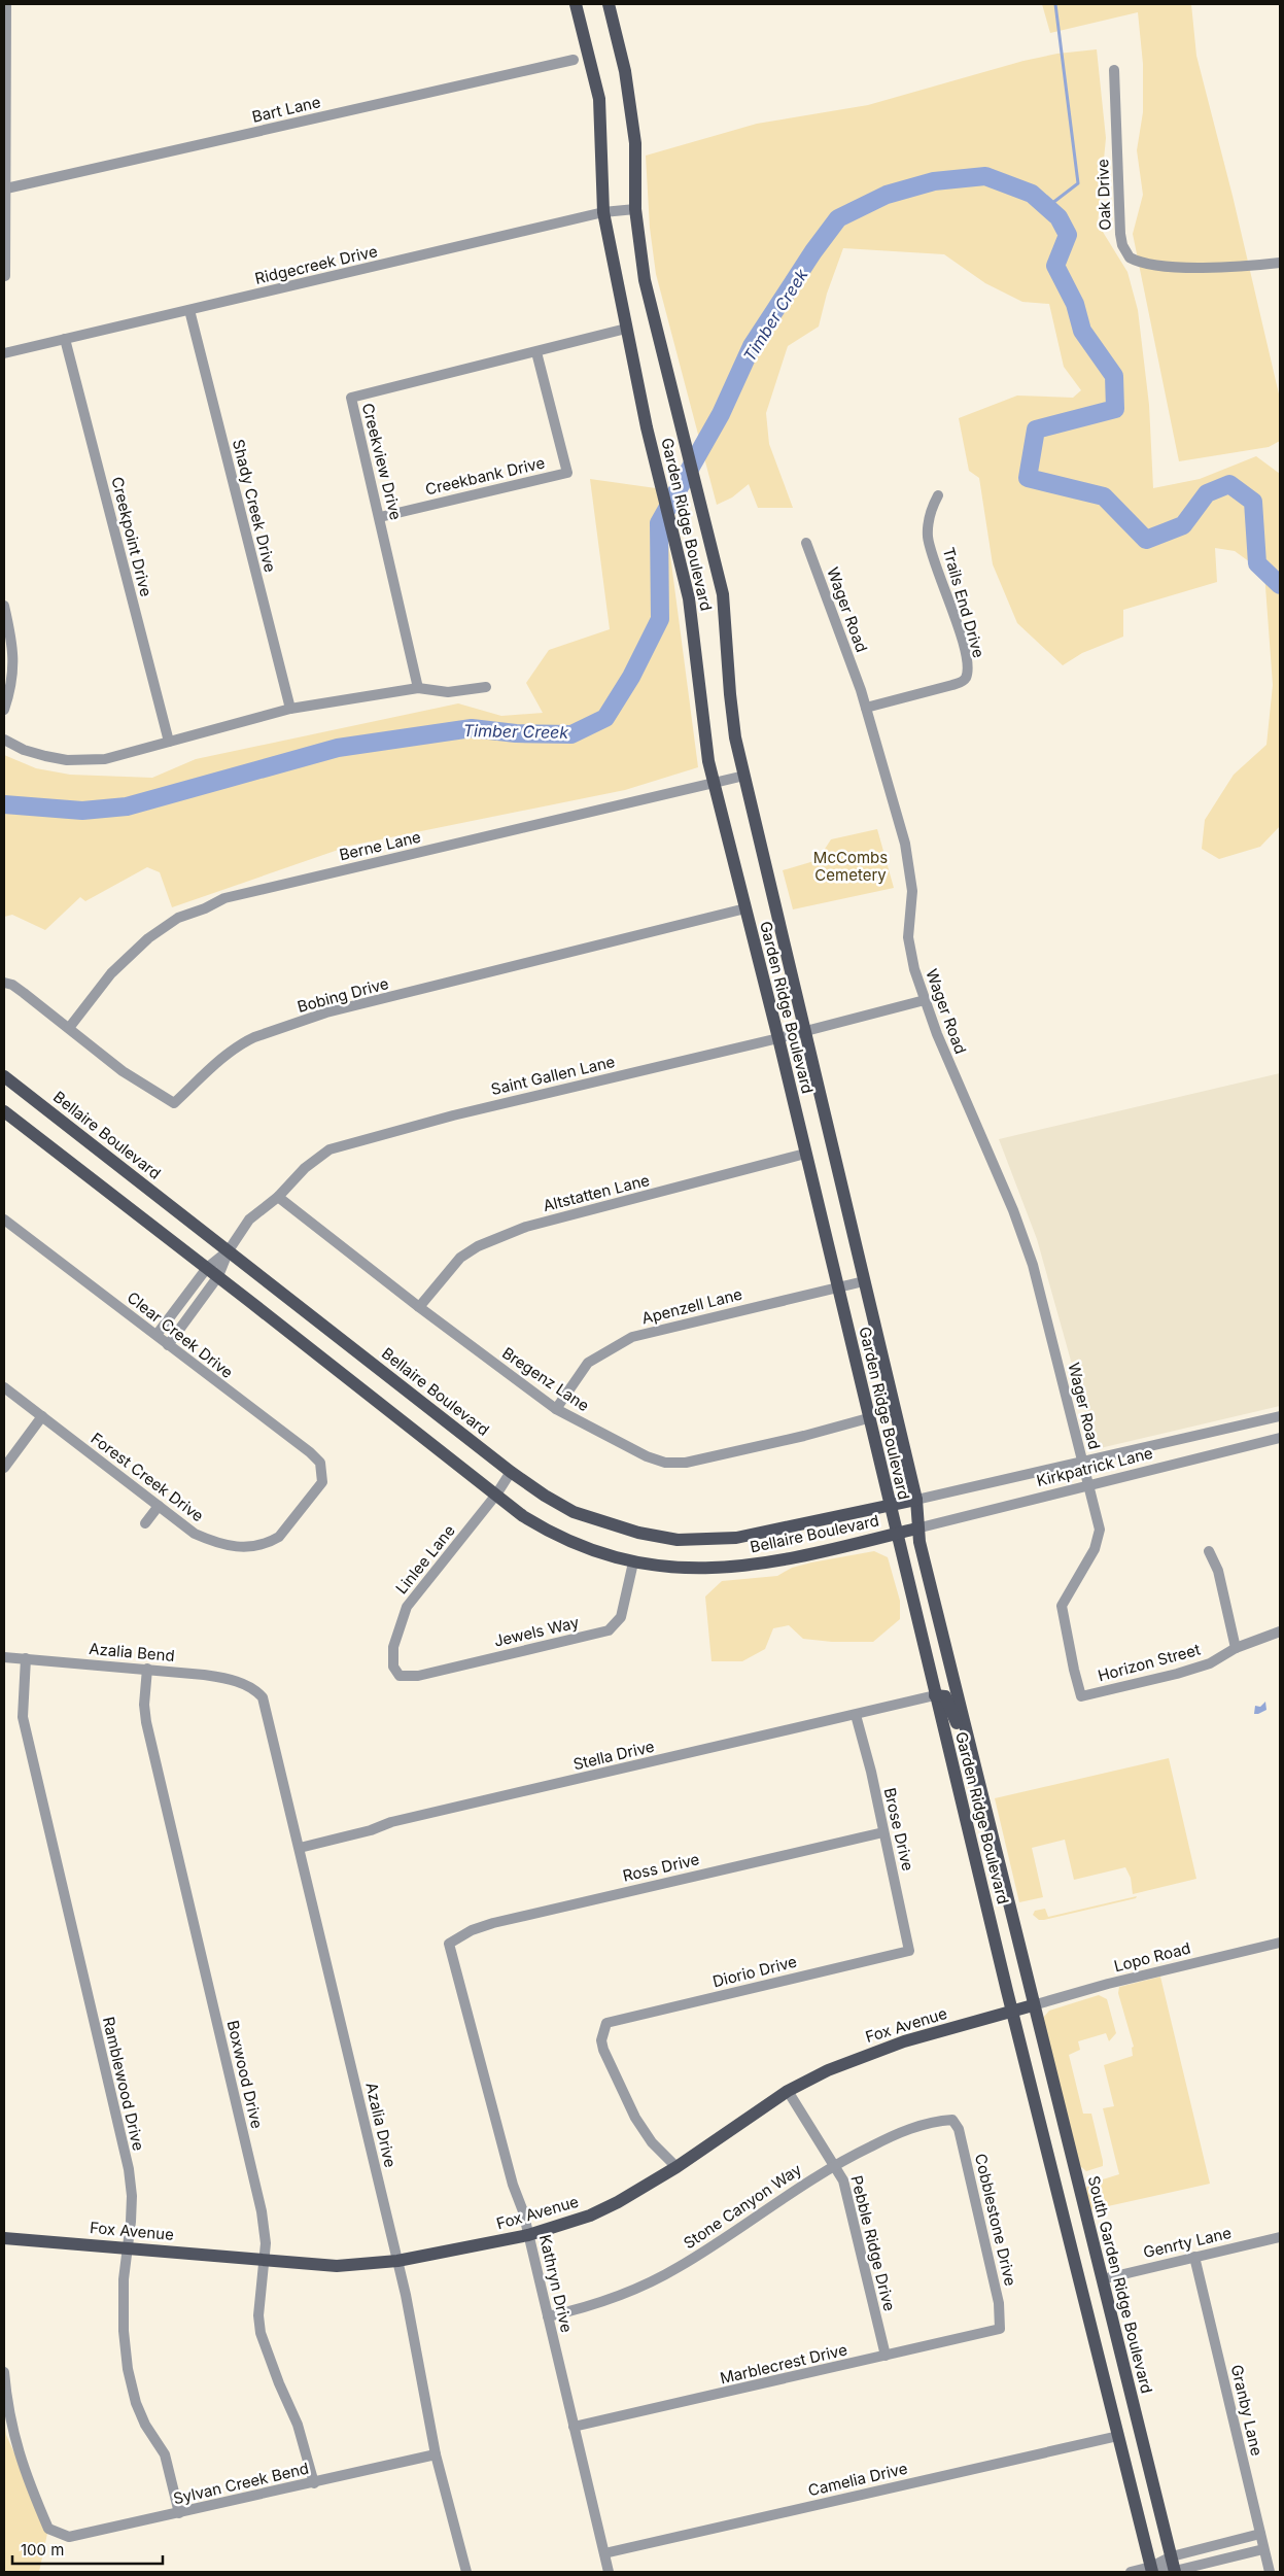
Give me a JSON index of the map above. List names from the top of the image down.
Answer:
{
  "streets": {
    "main road": [
      "Garden Ridge Boulevard",
      "Bellaire Boulevard",
      "Fox Avenue",
      "South Garden Ridge Boulevard"
    ],
    "street": [
      "Bart Lane",
      "Oak Drive",
      "Ridgecreek Drive",
      "Creekview Drive",
      "Creekbank Drive",
      "Shady Creek Drive",
      "Creekpoint Drive",
      "Trails End Drive",
      "Wager Road",
      "Berne Lane",
      "Bobing Drive",
      "Saint Gallen Lane",
      "Altstatten Lane",
      "Apenzell Lane",
      "Clear Creek Drive",
      "Bregenz Lane",
      "Kirkpatrick Lane",
      "Forest Creek Drive",
      "Linlee Lane",
      "Jewels Way",
      "Azalia Bend",
      "Horizon Street",
      "Stella Drive",
      "Brose Drive",
      "Ross Drive",
      "Lopo Road",
      "Diorio Drive",
      "Boxwood Drive",
      "Ramblewood Drive",
      "Azalia Drive",
      "Stone Canyon Way",
      "Cobblestone Drive",
      "Genrty Lane",
      "Pebble Ridge Drive",
      "Kathryn Drive",
      "Marblecrest Drive",
      "Granby Lane",
      "Camelia Drive",
      "Sylvan Creek Bend"
    ]
  },
  "crossings": [
    ["Ridgecreek Drive", "Shady Creek Drive"],
    ["Ridgecreek Drive", "Garden Ridge Boulevard"],
    ["Ridgecreek Drive", "Creekpoint Drive"],
    ["Creekview Drive", "Creekbank Drive"],
    ["Creekview Drive", "Garden Ridge Boulevard"],
    ["Garden Ridge Boulevard", "Berne Lane"],
    ["Garden Ridge Boulevard", "Bobing Drive"],
    ["Garden Ridge Boulevard", "Saint Gallen Lane"],
    ["Garden Ridge Boulevard", "Bellaire Boulevard"],
    ["Garden Ridge Boulevard", "Altstatten Lane"],
    ["Garden Ridge Boulevard", "Apenzell Lane"],
    ["Garden Ridge Boulevard", "Bregenz Lane"],
    ["Garden Ridge Boulevard", "Kirkpatrick Lane"],
    ["Garden Ridge Boulevard", "Stella Drive"],
    ["Garden Ridge Boulevard", "Lopo Road"],
    ["Garden Ridge Boulevard", "Fox Avenue"],
    ["Garden Ridge Boulevard", "South Garden Ridge Boulevard"],
    ["Trails End Drive", "Wager Road"],
    ["Wager Road", "Saint Gallen Lane"],
    ["Wager Road", "Kirkpatrick Lane"],
    ["Wager Road", "Horizon Street"],
    ["Berne Lane", "Bobing Drive"],
    ["Saint Gallen Lane", "Bellaire Boulevard"],
    ["Saint Gallen Lane", "Bregenz Lane"],
    ["Bellaire Boulevard", "Kirkpatrick Lane"],
    ["Bellaire Boulevard", "Linlee Lane"],
    ["Bellaire Boulevard", "Jewels Way"],
    ["Altstatten Lane", "Bregenz Lane"],
    ["Apenzell Lane", "Bregenz Lane"],
    ["Clear Creek Drive", "Forest Creek Drive"],
    ["Linlee Lane", "Jewels Way"],
    ["Azalia Bend", "Boxwood Drive"],
    ["Azalia Bend", "Ramblewood Drive"],
    ["Azalia Bend", "Azalia Drive"],
    ["Stella Drive", "Brose Drive"],
    ["Stella Drive", "Azalia Drive"],
    ["Brose Drive", "Ross Drive"],
    ["Brose Drive", "Diorio Drive"],
    ["Ross Drive", "Kathryn Drive"],
    ["Lopo Road", "Fox Avenue"],
    ["Lopo Road", "South Garden Ridge Boulevard"],
    ["Diorio Drive", "Fox Avenue"],
    ["Fox Avenue", "Boxwood Drive"],
    ["Fox Avenue", "Ramblewood Drive"],
    ["Fox Avenue", "Azalia Drive"],
    ["Fox Avenue", "Pebble Ridge Drive"],
    ["Fox Avenue", "Kathryn Drive"],
    ["Fox Avenue", "South Garden Ridge Boulevard"],
    ["Boxwood Drive", "Sylvan Creek Bend"],
    ["Ramblewood Drive", "Sylvan Creek Bend"],
    ["Azalia Drive", "Sylvan Creek Bend"],
    ["Stone Canyon Way", "Cobblestone Drive"],
    ["Stone Canyon Way", "Pebble Ridge Drive"],
    ["Stone Canyon Way", "Kathryn Drive"],
    ["Cobblestone Drive", "Marblecrest Drive"],
    ["Genrty Lane", "South Garden Ridge Boulevard"],
    ["Genrty Lane", "Granby Lane"],
    ["Pebble Ridge Drive", "Marblecrest Drive"],
    ["Kathryn Drive", "Marblecrest Drive"],
    ["Kathryn Drive", "Camelia Drive"]
  ],
  "water": ["Timber Creek"],
  "parks": ["McCombs Cemetery"],
  "scale_bar": "100 m"
}
